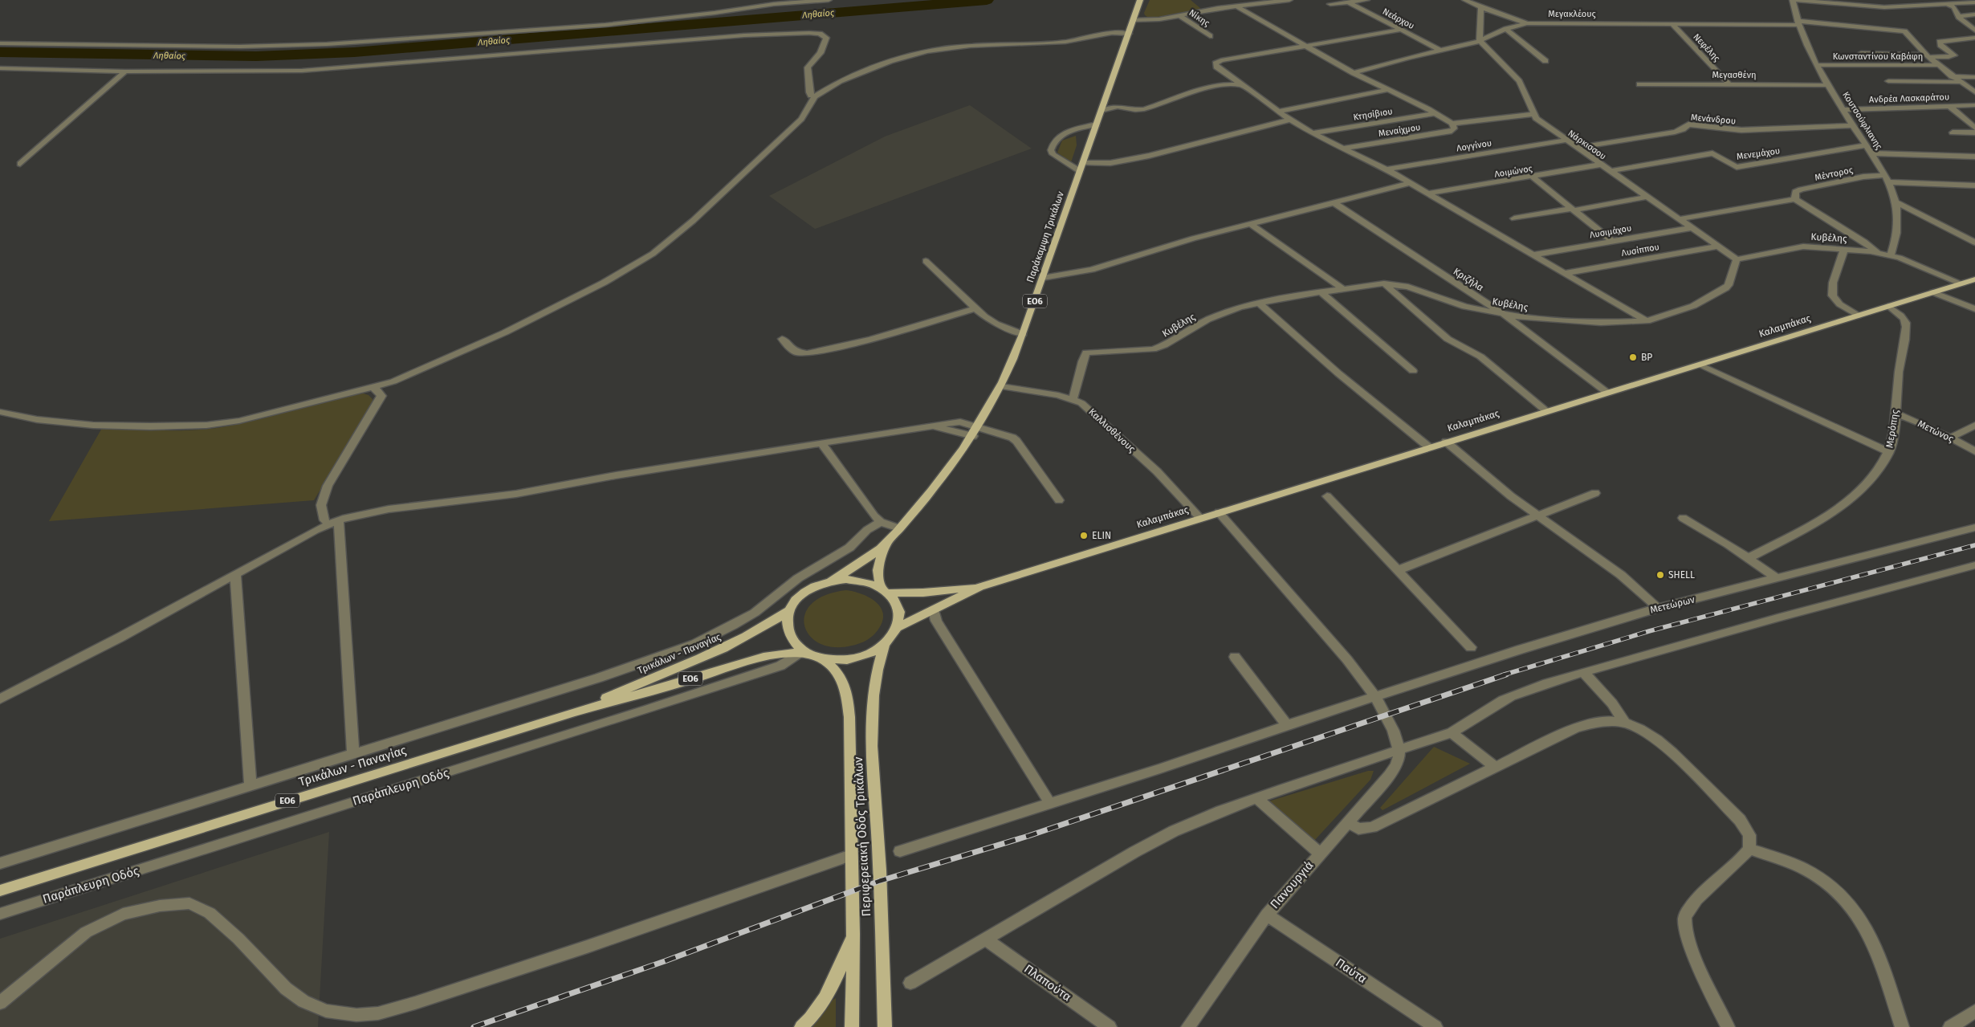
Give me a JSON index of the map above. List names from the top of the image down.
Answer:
{
  "streets": {
    "main road": [
      "Παράκαμψη Τρικάλων",
      "ΕΟ6",
      "Καλαμπάκας",
      "Τρικάλων - Παναγίας",
      "Περιφερειακή Οδός Τρικάλων"
    ],
    "street": [
      "Μεγακλέους",
      "Νίκης",
      "Νεάρχου",
      "Νεφέλης",
      "Κωνσταντίνου Καβάφη",
      "Μεγασθένη",
      "Ανδρέα Λασκαράτου",
      "Κτησίβιου",
      "Μενάνδρου",
      "Κουτσούφλιανης",
      "Μεναίχμου",
      "Νάρκισσου",
      "Λογγίνου",
      "Μενεμάχου",
      "Λοιμώνος",
      "Μέντορος",
      "Λυσιμάχου",
      "Κυβέλης",
      "Λυσίππου",
      "Κριζήλα",
      "Μερόπης",
      "Καλλισθένους",
      "Μετώνος",
      "Μετεώρων",
      "Παράπλευρη Οδός",
      "Πανουργιά",
      "Παύτα",
      "Πλαπούτα"
    ]
  },
  "crossings": [
    ["Μεγακλέους", "Νεάρχου"],
    ["Μεγακλέους", "Νεφέλης"],
    ["Μεγακλέους", "Κουτσούφλιανης"],
    ["Μεγακλέους", "Νάρκισσου"],
    ["Νίκης", "Παράκαμψη Τρικάλων"],
    ["Νεφέλης", "Μεγασθένη"],
    ["Κωνσταντίνου Καβάφη", "Κουτσούφλιανης"],
    ["Μεγασθένη", "Κουτσούφλιανης"],
    ["Ανδρέα Λασκαράτου", "Κουτσούφλιανης"],
    ["Μενάνδρου", "Κουτσούφλιανης"],
    ["Μενάνδρου", "Νάρκισσου"],
    ["Κουτσούφλιανης", "Μενεμάχου"],
    ["Κουτσούφλιανης", "Μέντορος"],
    ["Κουτσούφλιανης", "Κυβέλης"],
    ["Νάρκισσου", "Λογγίνου"],
    ["Νάρκισσου", "Μενεμάχου"],
    ["Νάρκισσου", "Λοιμώνος"],
    ["Νάρκισσου", "Λυσιμάχου"],
    ["Νάρκισσου", "Κυβέλης"],
    ["Νάρκισσου", "Λυσίππου"],
    ["Παράκαμψη Τρικάλων", "ΕΟ6"],
    ["Παράκαμψη Τρικάλων", "Καλαμπάκας"],
    ["Παράκαμψη Τρικάλων", "Καλλισθένους"],
    ["Παράκαμψη Τρικάλων", "Τρικάλων - Παναγίας"],
    ["Παράκαμψη Τρικάλων", "Παράπλευρη Οδός"],
    ["Παράκαμψη Τρικάλων", "Περιφερειακή Οδός Τρικάλων"],
    ["Κυβέλης", "Κριζήλα"],
    ["Κυβέλης", "Καλαμπάκας"],
    ["Κυβέλης", "Καλλισθένους"],
    ["Κριζήλα", "Καλαμπάκας"],
    ["ΕΟ6", "Καλαμπάκας"],
    ["ΕΟ6", "Τρικάλων - Παναγίας"],
    ["ΕΟ6", "Παράπλευρη Οδός"],
    ["ΕΟ6", "Περιφερειακή Οδός Τρικάλων"],
    ["Καλαμπάκας", "Μερόπης"],
    ["Καλαμπάκας", "Καλλισθένους"],
    ["Καλαμπάκας", "Τρικάλων - Παναγίας"],
    ["Καλαμπάκας", "Παράπλευρη Οδός"],
    ["Καλαμπάκας", "Περιφερειακή Οδός Τρικάλων"],
    ["Μερόπης", "Μετώνος"],
    ["Τρικάλων - Παναγίας", "Παράπλευρη Οδός"],
    ["Τρικάλων - Παναγίας", "Περιφερειακή Οδός Τρικάλων"],
    ["Παράπλευρη Οδός", "Περιφερειακή Οδός Τρικάλων"],
    ["Πανουργιά", "Παύτα"]
  ],
  "water": ["Ληθαίος"],
  "places": ["BP", "ELIN", "SHELL"]
}
